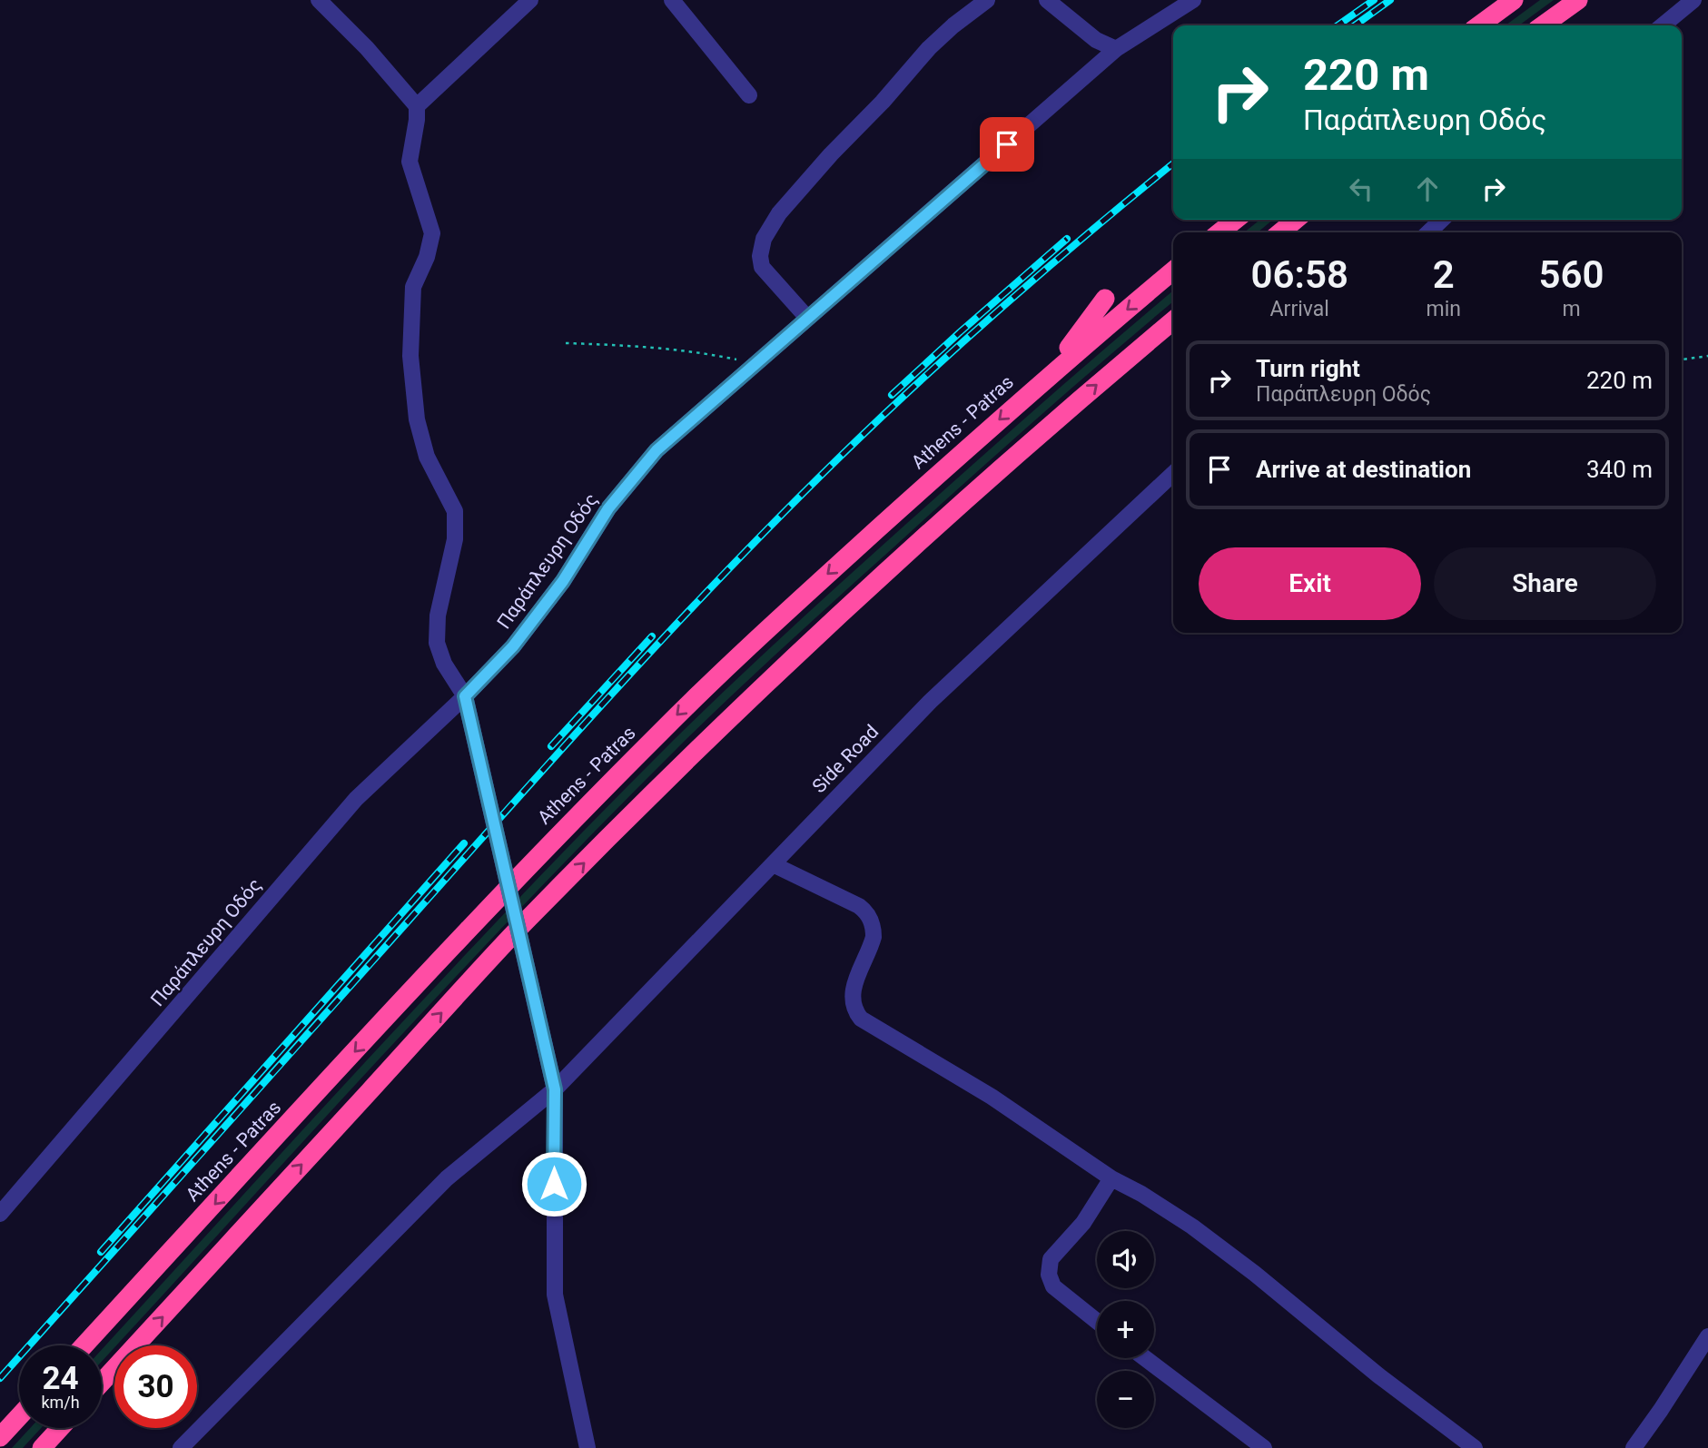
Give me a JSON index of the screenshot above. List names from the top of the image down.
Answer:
{
  "streets": {
    "highway": ["Athens - Patras"],
    "street": ["Παράπλευρη Οδός", "Side Road"]
  },
  "page": {
    "turn": ["220 m", "Παράπλευρη Οδός"],
    "eta": [
      "06:58",
      "Arrival",
      "2",
      "min",
      "560",
      "m"
    ],
    "list": [
      {
        "name": "Turn right",
        "note": "Παράπλευρη Οδός",
        "value": "220 m"
      },
      {
        "name": "Arrive at destination",
        "value": "340 m"
      }
    ],
    "buttons": ["Exit", "Share"],
    "map_buttons": ["+", "−"],
    "speed": "24 km/h",
    "limit": "30"
  }
}
